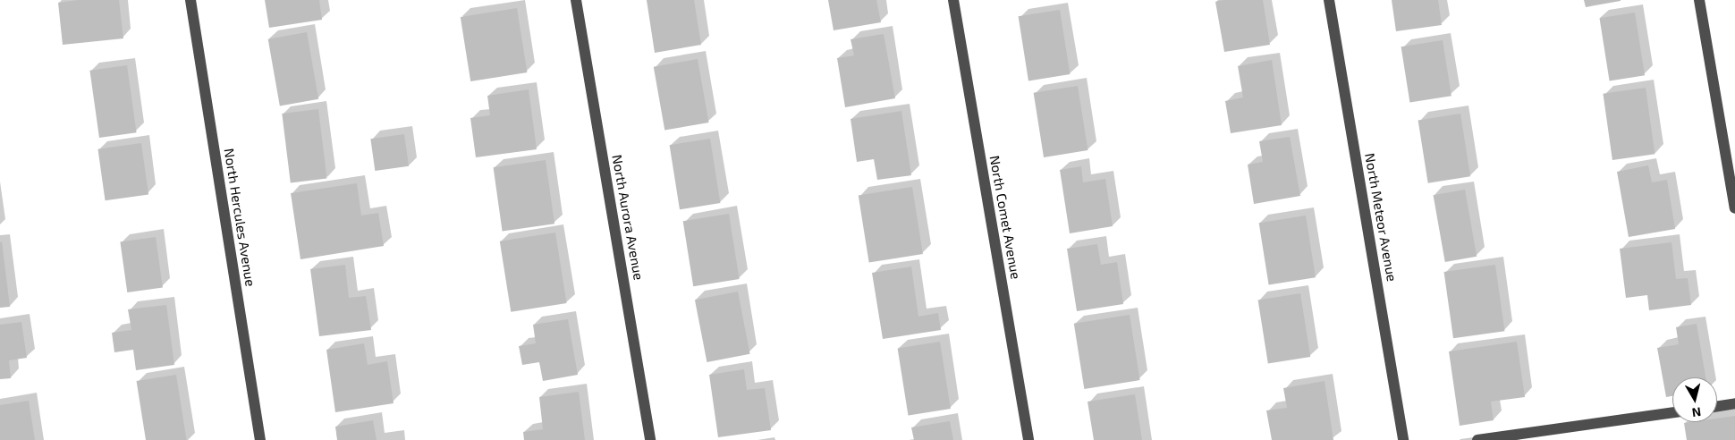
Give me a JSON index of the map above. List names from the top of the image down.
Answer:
{
  "streets": {
    "street": [
      "North Hercules Avenue",
      "North Aurora Avenue",
      "North Comet Avenue",
      "North Meteor Avenue"
    ]
  },
  "north": "bottom"
}
